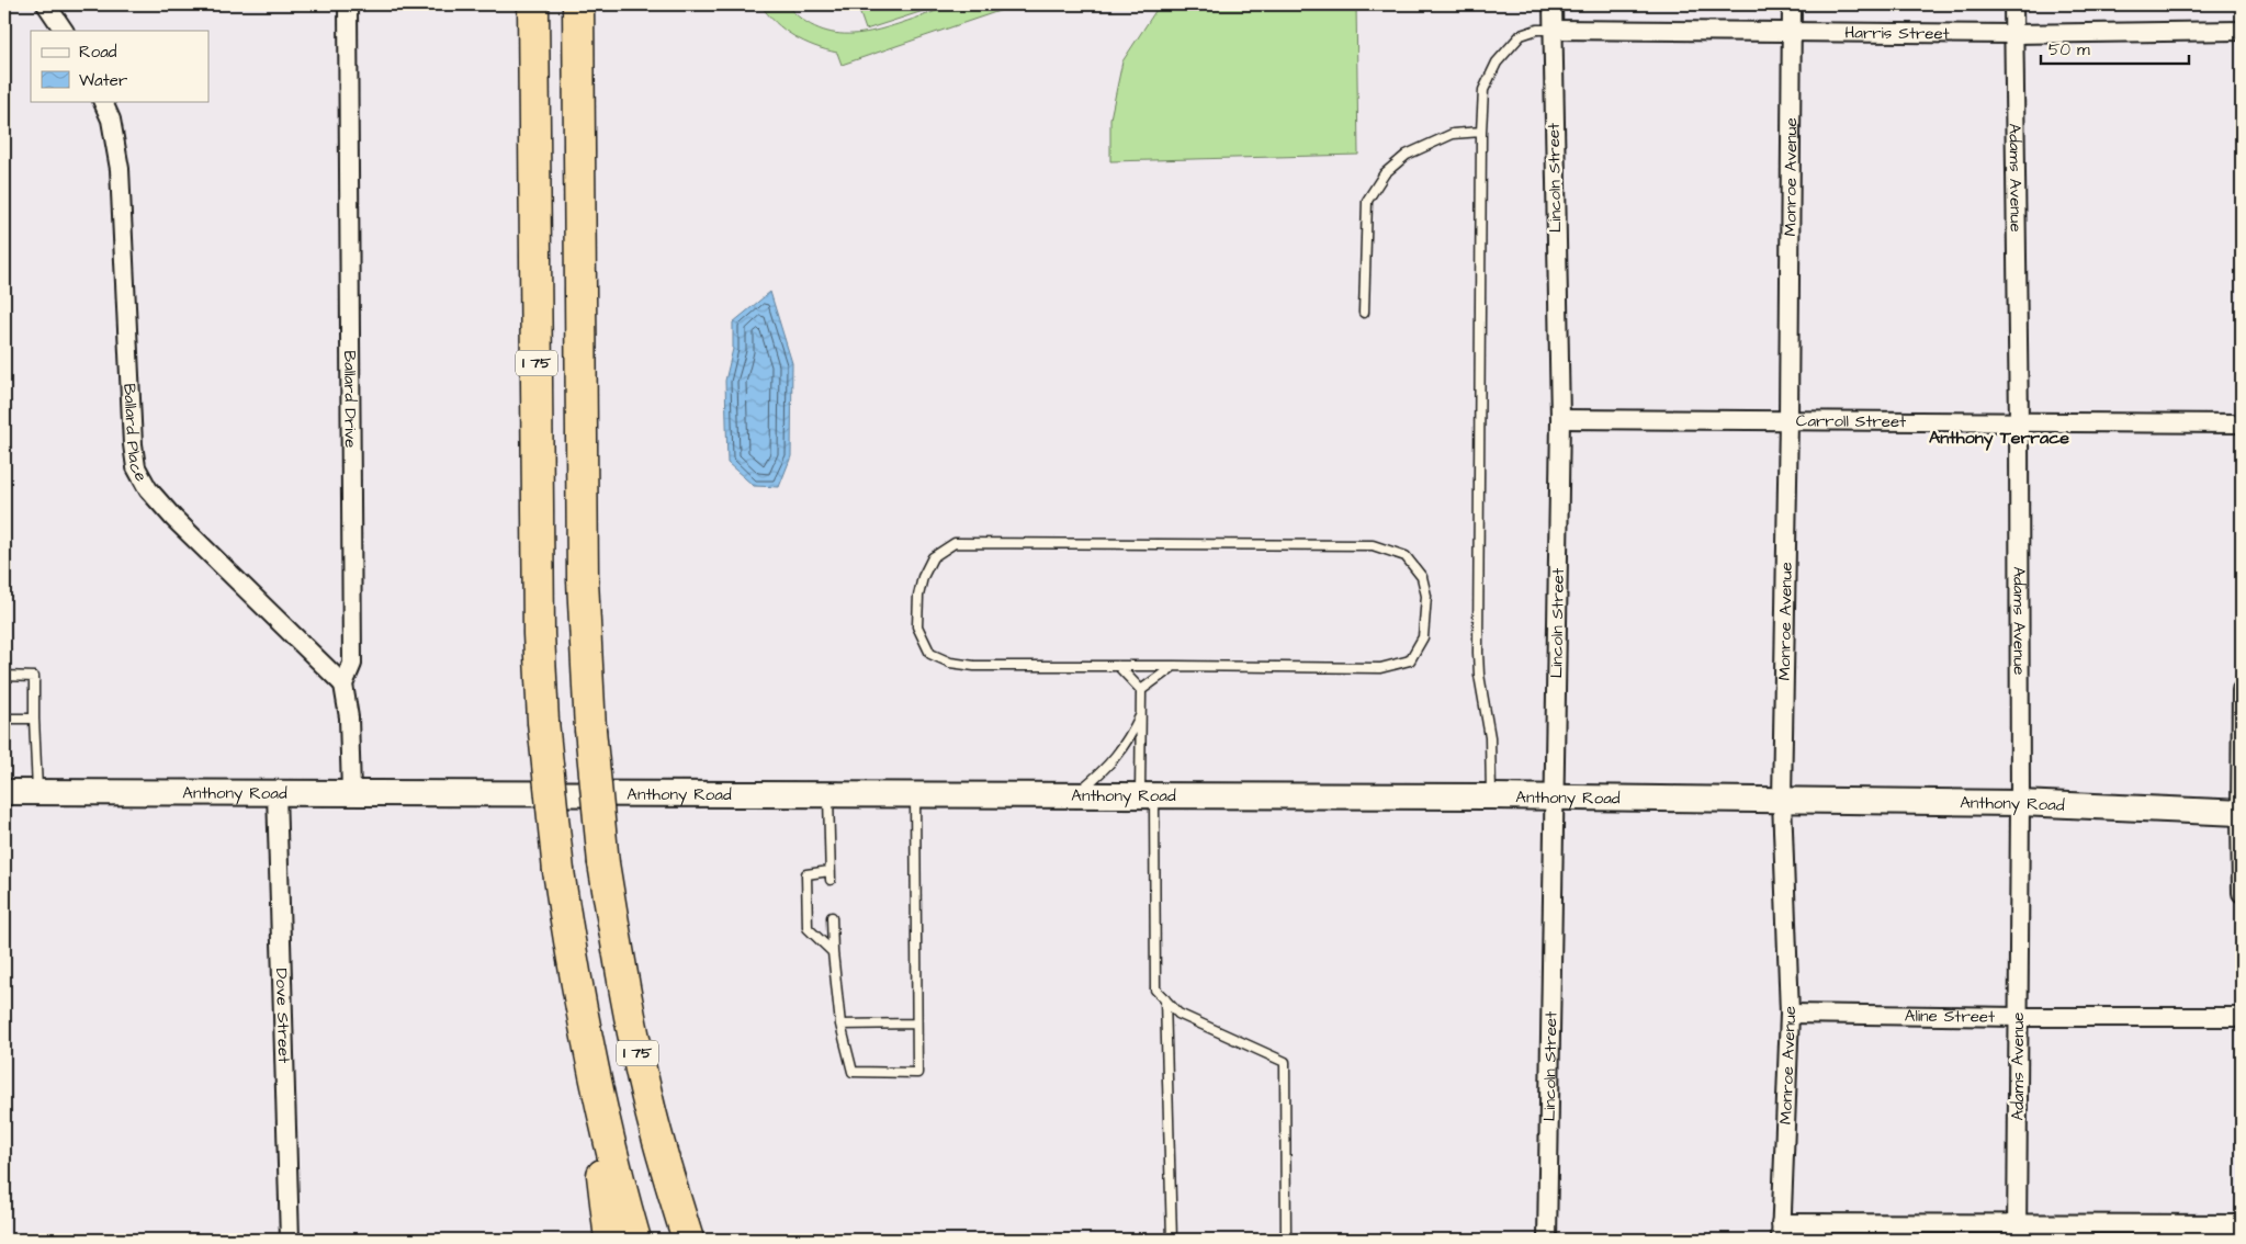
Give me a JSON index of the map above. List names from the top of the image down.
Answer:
{
  "streets": {
    "highway": ["I 75"],
    "street": [
      "Harris Street",
      "Lincoln Street",
      "Monroe Avenue",
      "Adams Avenue",
      "Ballard Drive",
      "Carroll Street",
      "Ballard Place",
      "Anthony Road",
      "Dove Street",
      "Aline Street"
    ]
  },
  "crossings": [
    ["Harris Street", "Lincoln Street"],
    ["Harris Street", "Monroe Avenue"],
    ["Harris Street", "Adams Avenue"],
    ["Lincoln Street", "Carroll Street"],
    ["Lincoln Street", "Anthony Road"],
    ["Monroe Avenue", "Carroll Street"],
    ["Monroe Avenue", "Anthony Road"],
    ["Monroe Avenue", "Aline Street"],
    ["Adams Avenue", "Carroll Street"],
    ["Adams Avenue", "Anthony Road"],
    ["Adams Avenue", "Aline Street"],
    ["Ballard Drive", "Ballard Place"],
    ["Ballard Drive", "Anthony Road"],
    ["Anthony Road", "Dove Street"]
  ],
  "districts": ["Anthony Terrace"],
  "legend": ["Road", "Water"],
  "scale_bar": "50 m"
}
